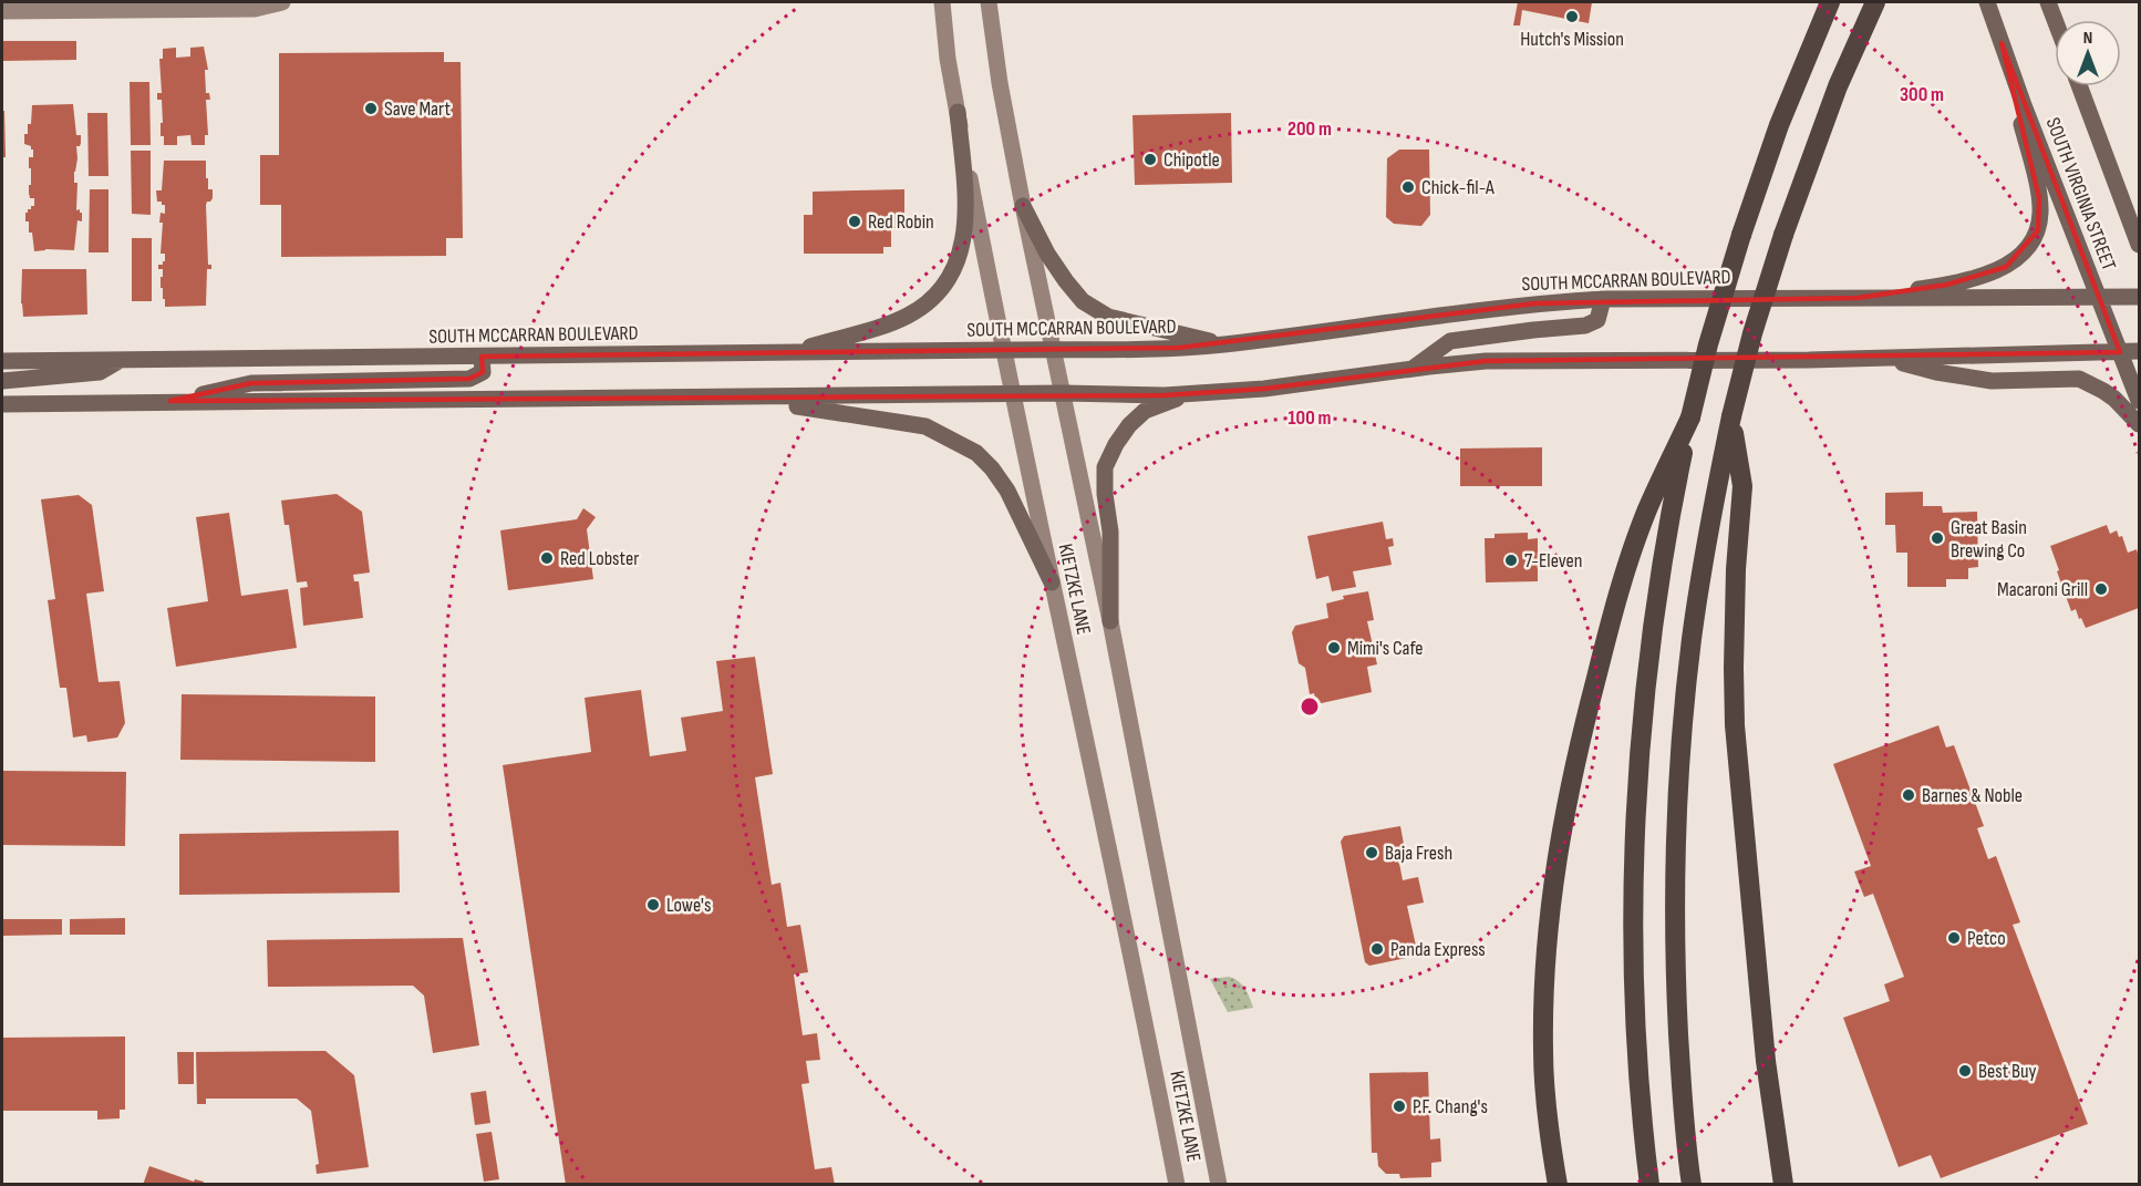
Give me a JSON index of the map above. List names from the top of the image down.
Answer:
{
  "streets": {
    "main road": ["SOUTH VIRGINIA STREET", "SOUTH MCCARRAN BOULEVARD", "KIETZKE LANE"]
  },
  "crossings": [
    ["SOUTH VIRGINIA STREET", "SOUTH MCCARRAN BOULEVARD"],
    ["SOUTH MCCARRAN BOULEVARD", "KIETZKE LANE"]
  ],
  "places": [
    "Hutch's Mission",
    "Save Mart",
    "Chipotle",
    "Chick-fil-A",
    "Red Robin",
    "Great Basin Brewing Co",
    "Red Lobster",
    "7-Eleven",
    "Macaroni Grill",
    "Mimi's Cafe",
    "Barnes & Noble",
    "Baja Fresh",
    "Lowe's",
    "Petco",
    "Panda Express",
    "Best Buy",
    "P.F. Chang's"
  ],
  "north": "top",
  "rings": ["300 m", "200 m", "100 m"]
}
